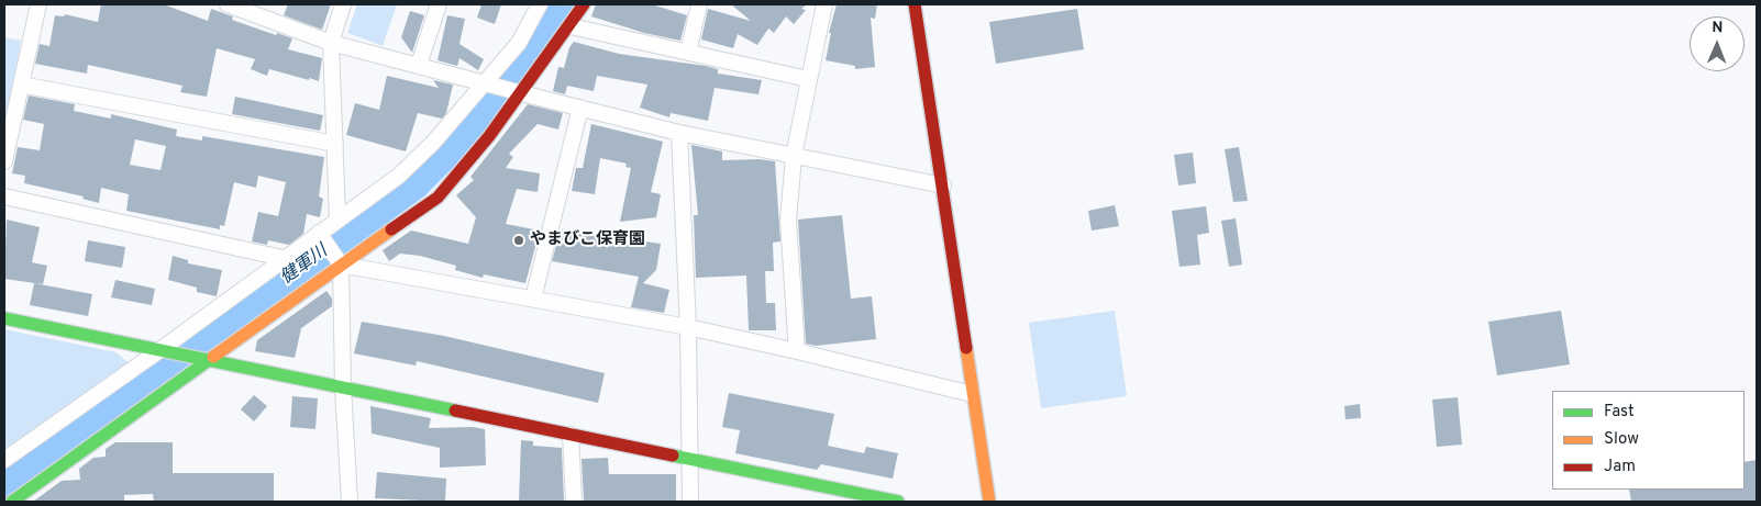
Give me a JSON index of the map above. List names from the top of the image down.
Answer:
{
  "water": ["健軍川"],
  "places": ["やまびこ保育園"],
  "legend": ["Fast", "Slow", "Jam"],
  "north": "top"
}
